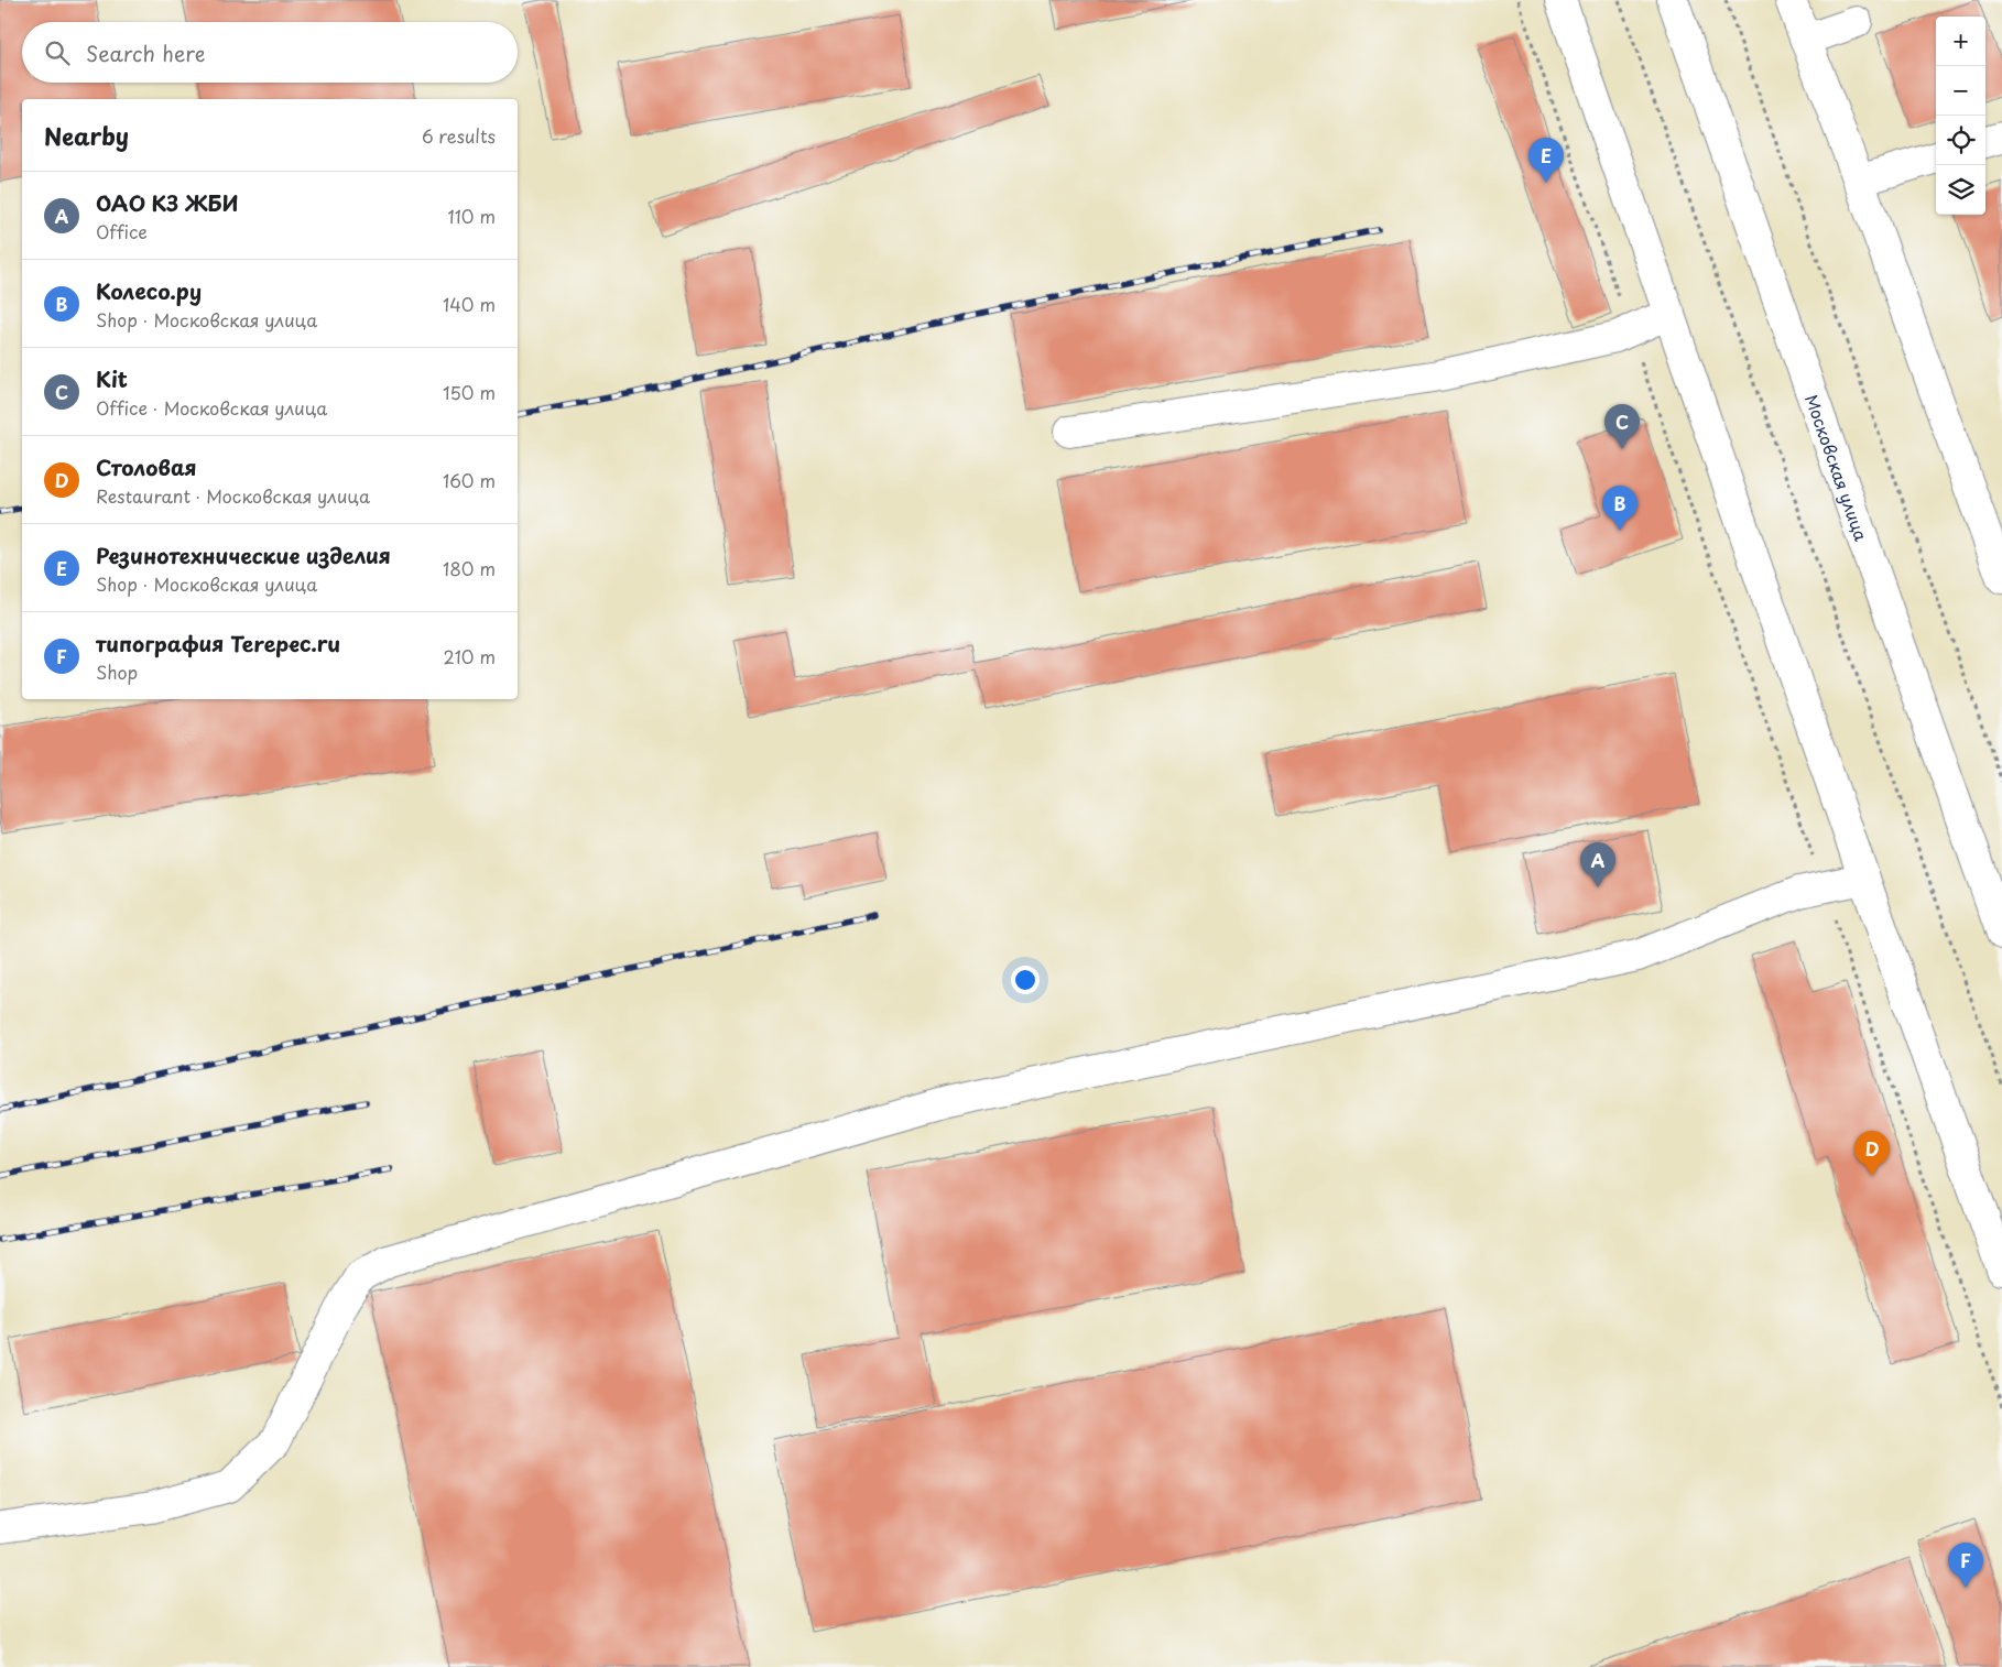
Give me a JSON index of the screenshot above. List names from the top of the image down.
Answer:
{
  "streets": {
    "main road": ["Московская улица"]
  },
  "page": {
    "map_buttons": ["+", "−"],
    "search": "Search here",
    "heading": ["Nearby", "6 results"],
    "pins": [
      "E",
      "C",
      "B",
      "A",
      "D",
      "F"
    ],
    "list": [
      {
        "mark": "A",
        "name": "ОАО КЗ ЖБИ",
        "note": "Office",
        "value": "110 m"
      },
      {
        "mark": "B",
        "name": "Колесо.ру",
        "note": "Shop · Московская улица",
        "value": "140 m"
      },
      {
        "mark": "C",
        "name": "Kit",
        "note": "Office · Московская улица",
        "value": "150 m"
      },
      {
        "mark": "D",
        "name": "Столовая",
        "note": "Restaurant · Московская улица",
        "value": "160 m"
      },
      {
        "mark": "E",
        "name": "Резинотехнические изделия",
        "note": "Shop · Московская улица",
        "value": "180 m"
      },
      {
        "mark": "F",
        "name": "типография Terepec.ru",
        "note": "Shop",
        "value": "210 m"
      }
    ]
  }
}
